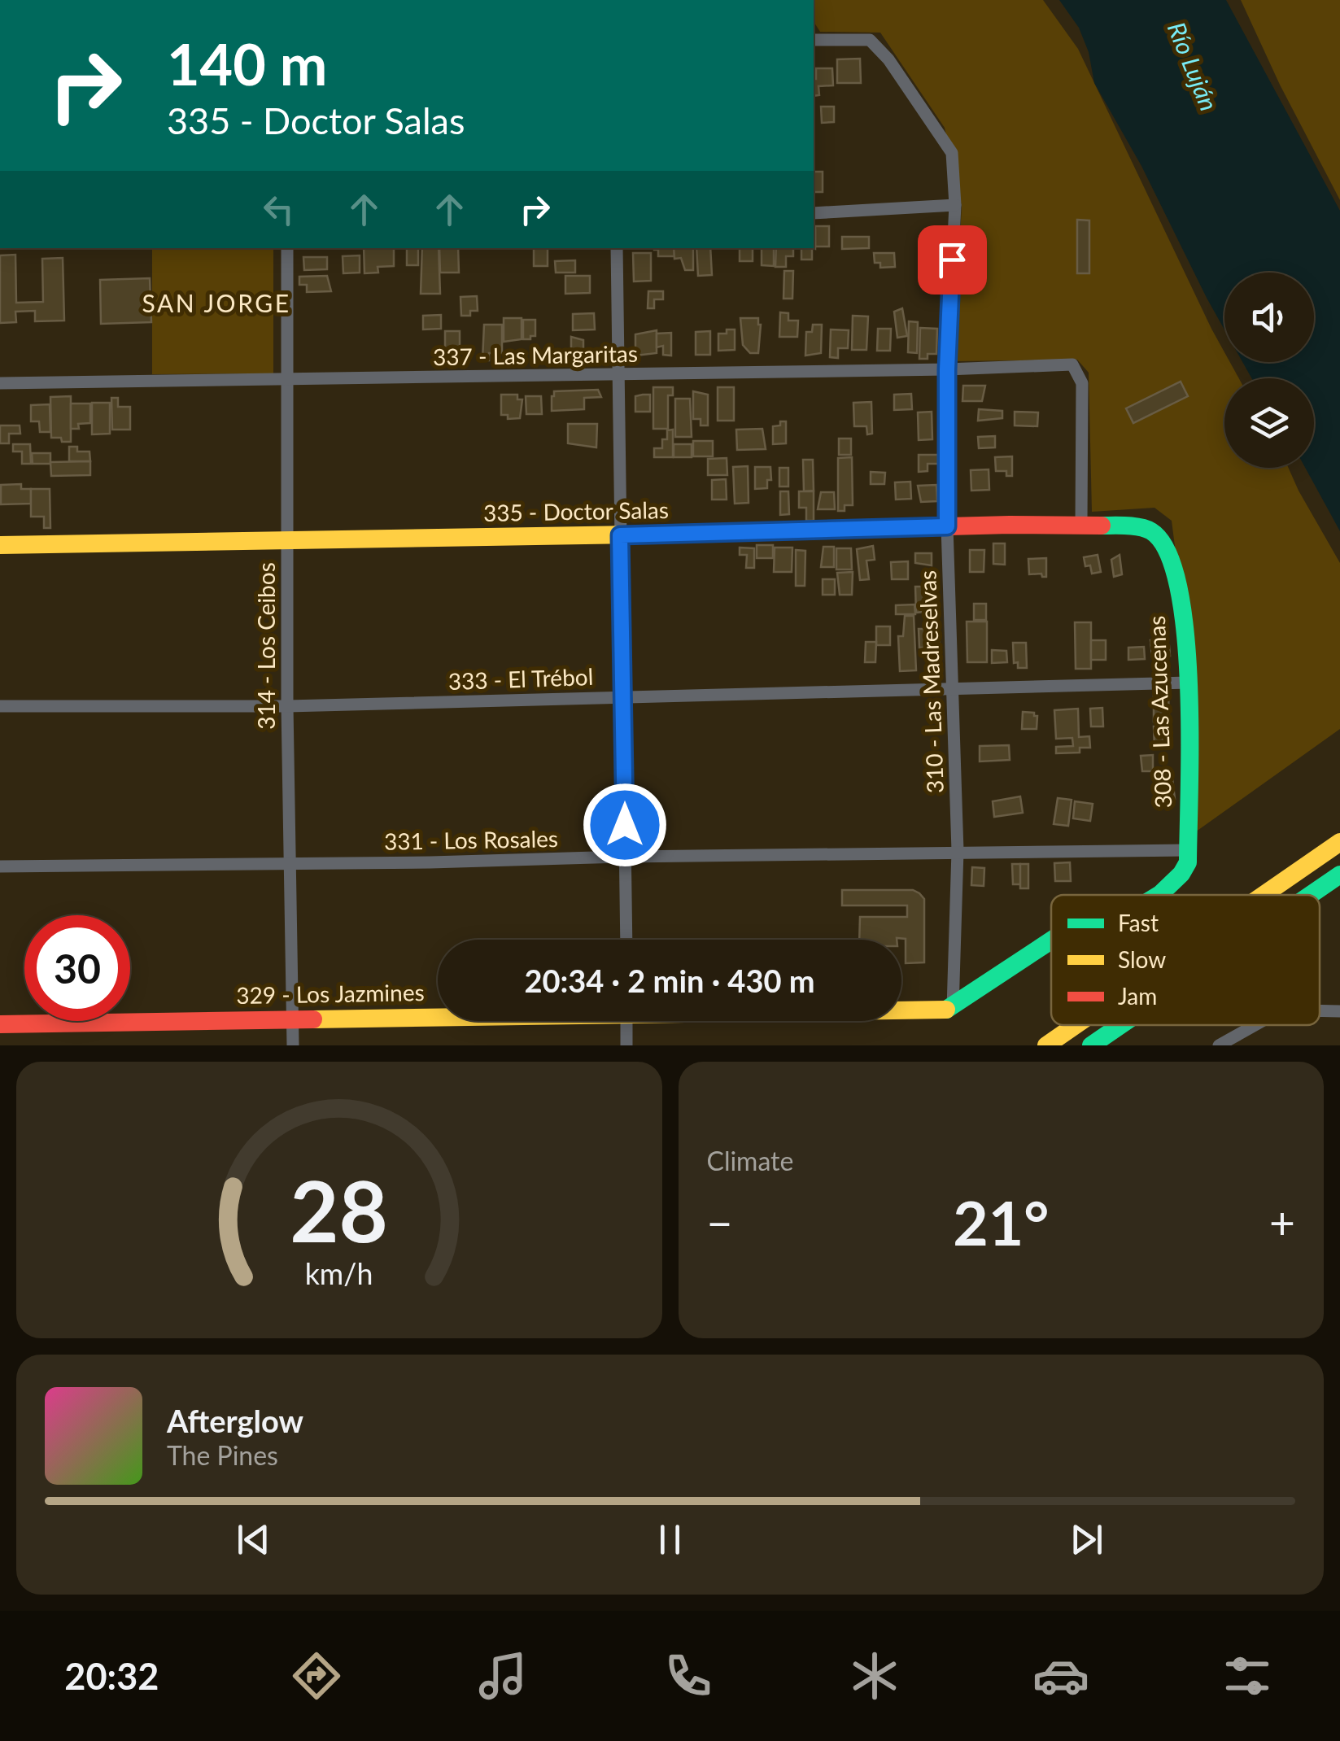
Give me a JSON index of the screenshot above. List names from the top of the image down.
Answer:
{
  "streets": {
    "main road": ["335 - Doctor Salas", "308 - Las Azucenas", "329 - Los Jazmines"],
    "street": [
      "337 - Las Margaritas",
      "314 - Los Ceibos",
      "333 - El Trébol",
      "310 - Las Madreselvas",
      "331 - Los Rosales"
    ]
  },
  "crossings": [
    ["337 - Las Margaritas", "335 - Doctor Salas"],
    ["337 - Las Margaritas", "314 - Los Ceibos"],
    ["337 - Las Margaritas", "310 - Las Madreselvas"],
    ["335 - Doctor Salas", "314 - Los Ceibos"],
    ["335 - Doctor Salas", "310 - Las Madreselvas"],
    ["335 - Doctor Salas", "308 - Las Azucenas"],
    ["314 - Los Ceibos", "333 - El Trébol"],
    ["314 - Los Ceibos", "331 - Los Rosales"],
    ["314 - Los Ceibos", "329 - Los Jazmines"],
    ["333 - El Trébol", "310 - Las Madreselvas"],
    ["333 - El Trébol", "308 - Las Azucenas"],
    ["310 - Las Madreselvas", "331 - Los Rosales"],
    ["310 - Las Madreselvas", "329 - Los Jazmines"],
    ["308 - Las Azucenas", "331 - Los Rosales"]
  ],
  "districts": ["SAN JORGE"],
  "water": ["Río Luján"],
  "legend": ["Fast", "Slow", "Jam"],
  "page": {
    "turn": ["140 m", "335 - Doctor Salas"],
    "limit": "30",
    "trip": "20:34 · 2 min · 430 m",
    "tile": "Climate",
    "heat": ["−", "21°", "+"],
    "song": ["Afterglow", "The Pines"],
    "tabs": "20:32",
    "gauge": ["28", "km/h"]
  }
}
